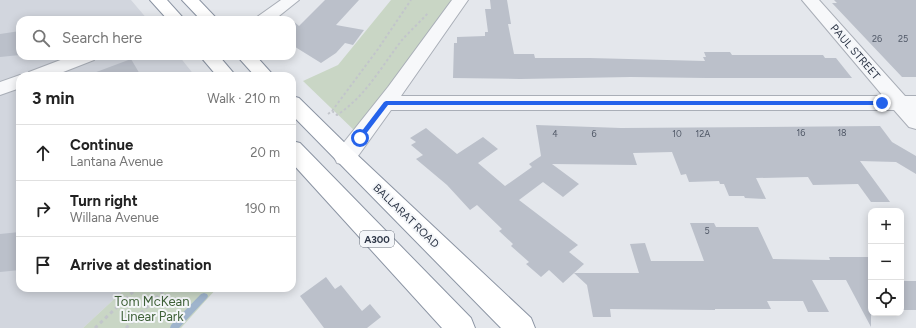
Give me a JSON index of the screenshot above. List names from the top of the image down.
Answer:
{
  "streets": {
    "highway": ["BALLARAT ROAD", "A300"],
    "street": ["PAUL STREET"]
  },
  "parks": ["Tom McKean Linear Park"],
  "house_numbers": [
    "26",
    "25",
    "16",
    "18",
    "4",
    "6",
    "10",
    "12A",
    "5"
  ],
  "page": {
    "search": "Search here",
    "heading": ["3 min", "Walk · 210 m"],
    "list": [
      ["Continue", "Lantana Avenue", "20 m"],
      ["Turn right", "Willana Avenue", "190 m"],
      "Arrive at destination"
    ],
    "map_buttons": ["+", "−"]
  }
}
